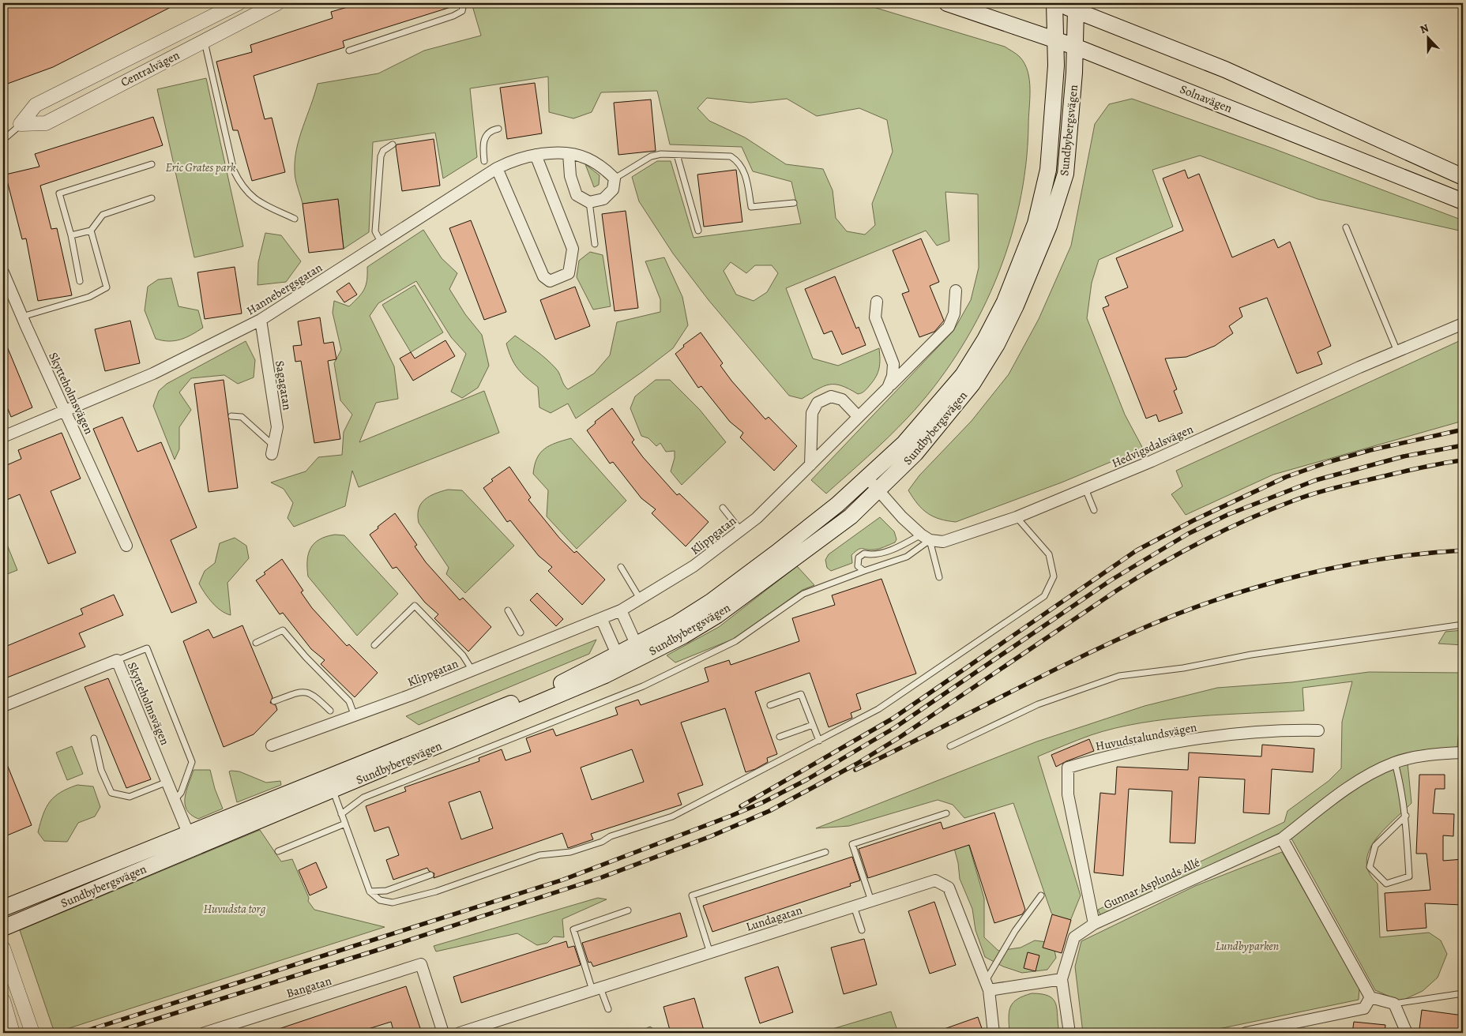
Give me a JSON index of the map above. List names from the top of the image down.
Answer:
{
  "streets": {
    "main road": ["Solnavägen", "Sundbybergsvägen"],
    "street": [
      "Centralvägen",
      "Hannebergsgatan",
      "Sagagatan",
      "Skytteholmsvägen",
      "Hedvigsdalsvägen",
      "Klippgatan",
      "Huvudstalundsvägen",
      "Gunnar Asplunds Allé",
      "Lundagatan",
      "Bangatan"
    ]
  },
  "crossings": [
    ["Solnavägen", "Sundbybergsvägen"],
    ["Sundbybergsvägen", "Skytteholmsvägen"],
    ["Hannebergsgatan", "Sagagatan"],
    ["Hannebergsgatan", "Skytteholmsvägen"],
    ["Huvudstalundsvägen", "Gunnar Asplunds Allé"]
  ],
  "parks": ["Eric Grates park", "Huvudsta torg", "Lundbyparken"],
  "north": "top"
}
